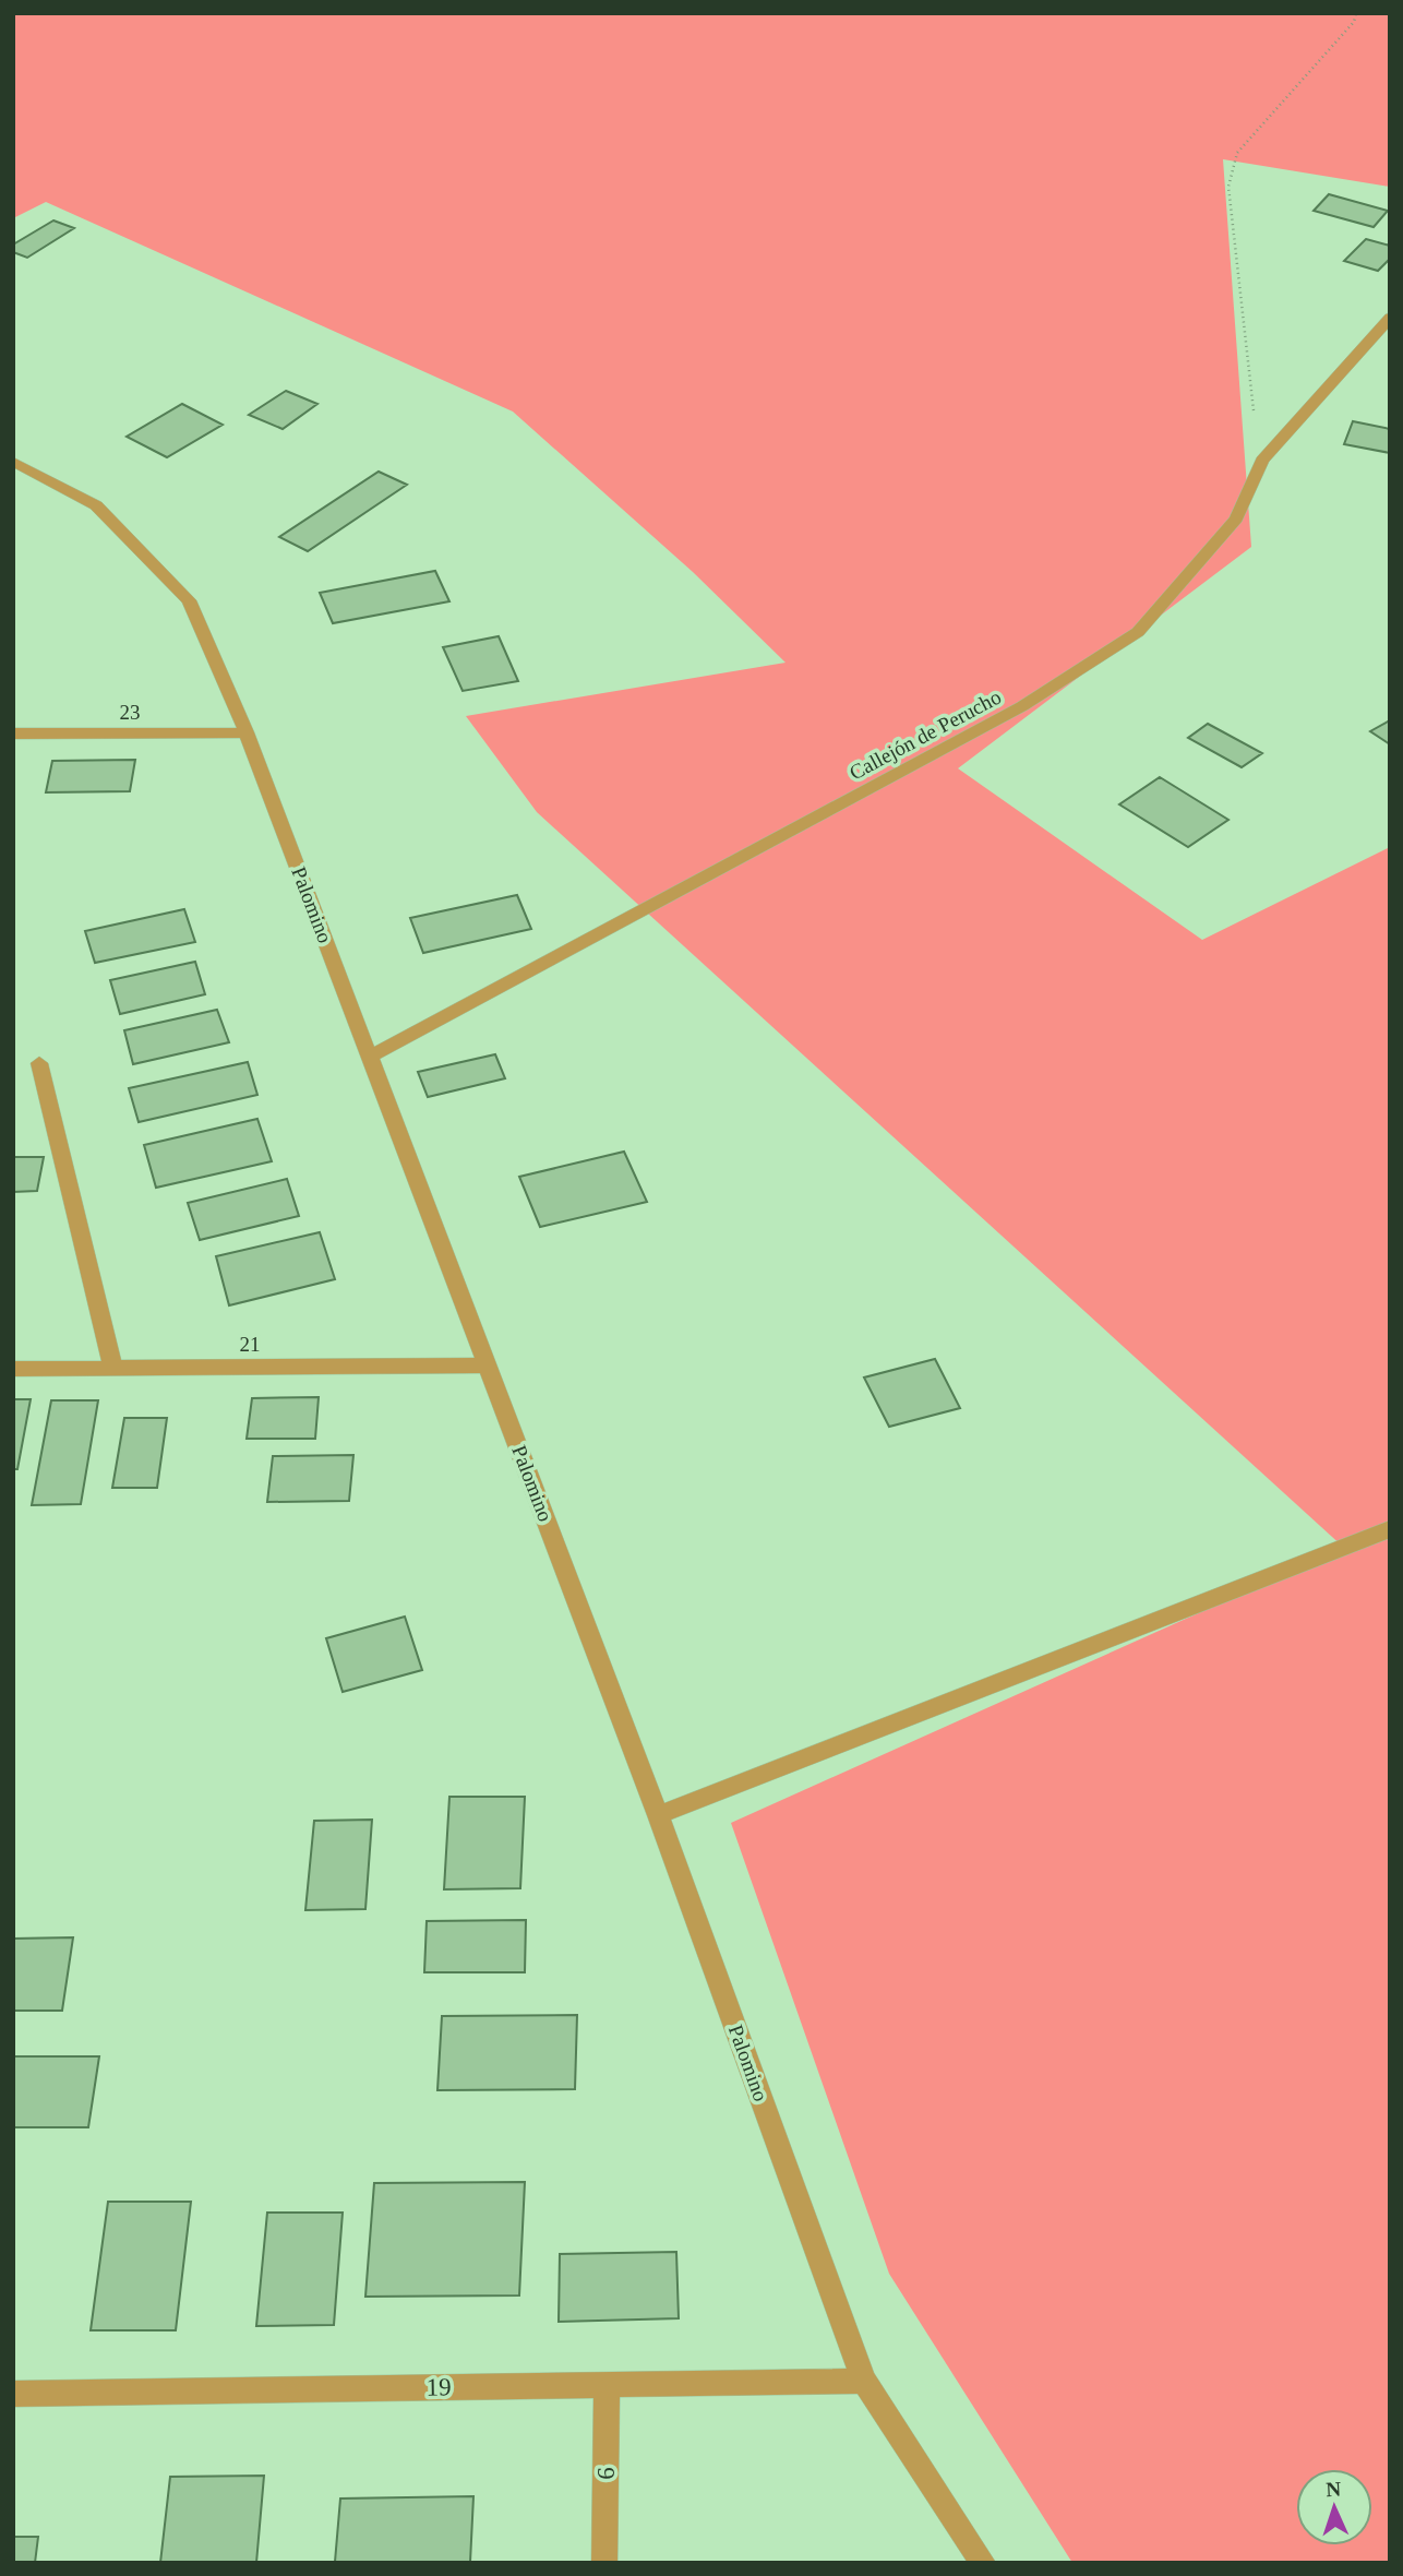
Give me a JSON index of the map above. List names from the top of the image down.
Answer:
{
  "streets": {
    "street": [
      "23",
      "Callejón de Perucho",
      "Palomino",
      "21",
      "19",
      "6"
    ]
  },
  "crossings": [
    ["23", "Palomino"],
    ["Callejón de Perucho", "Palomino"],
    ["Palomino", "21"],
    ["Palomino", "19"],
    ["19", "6"]
  ],
  "north": "top"
}
